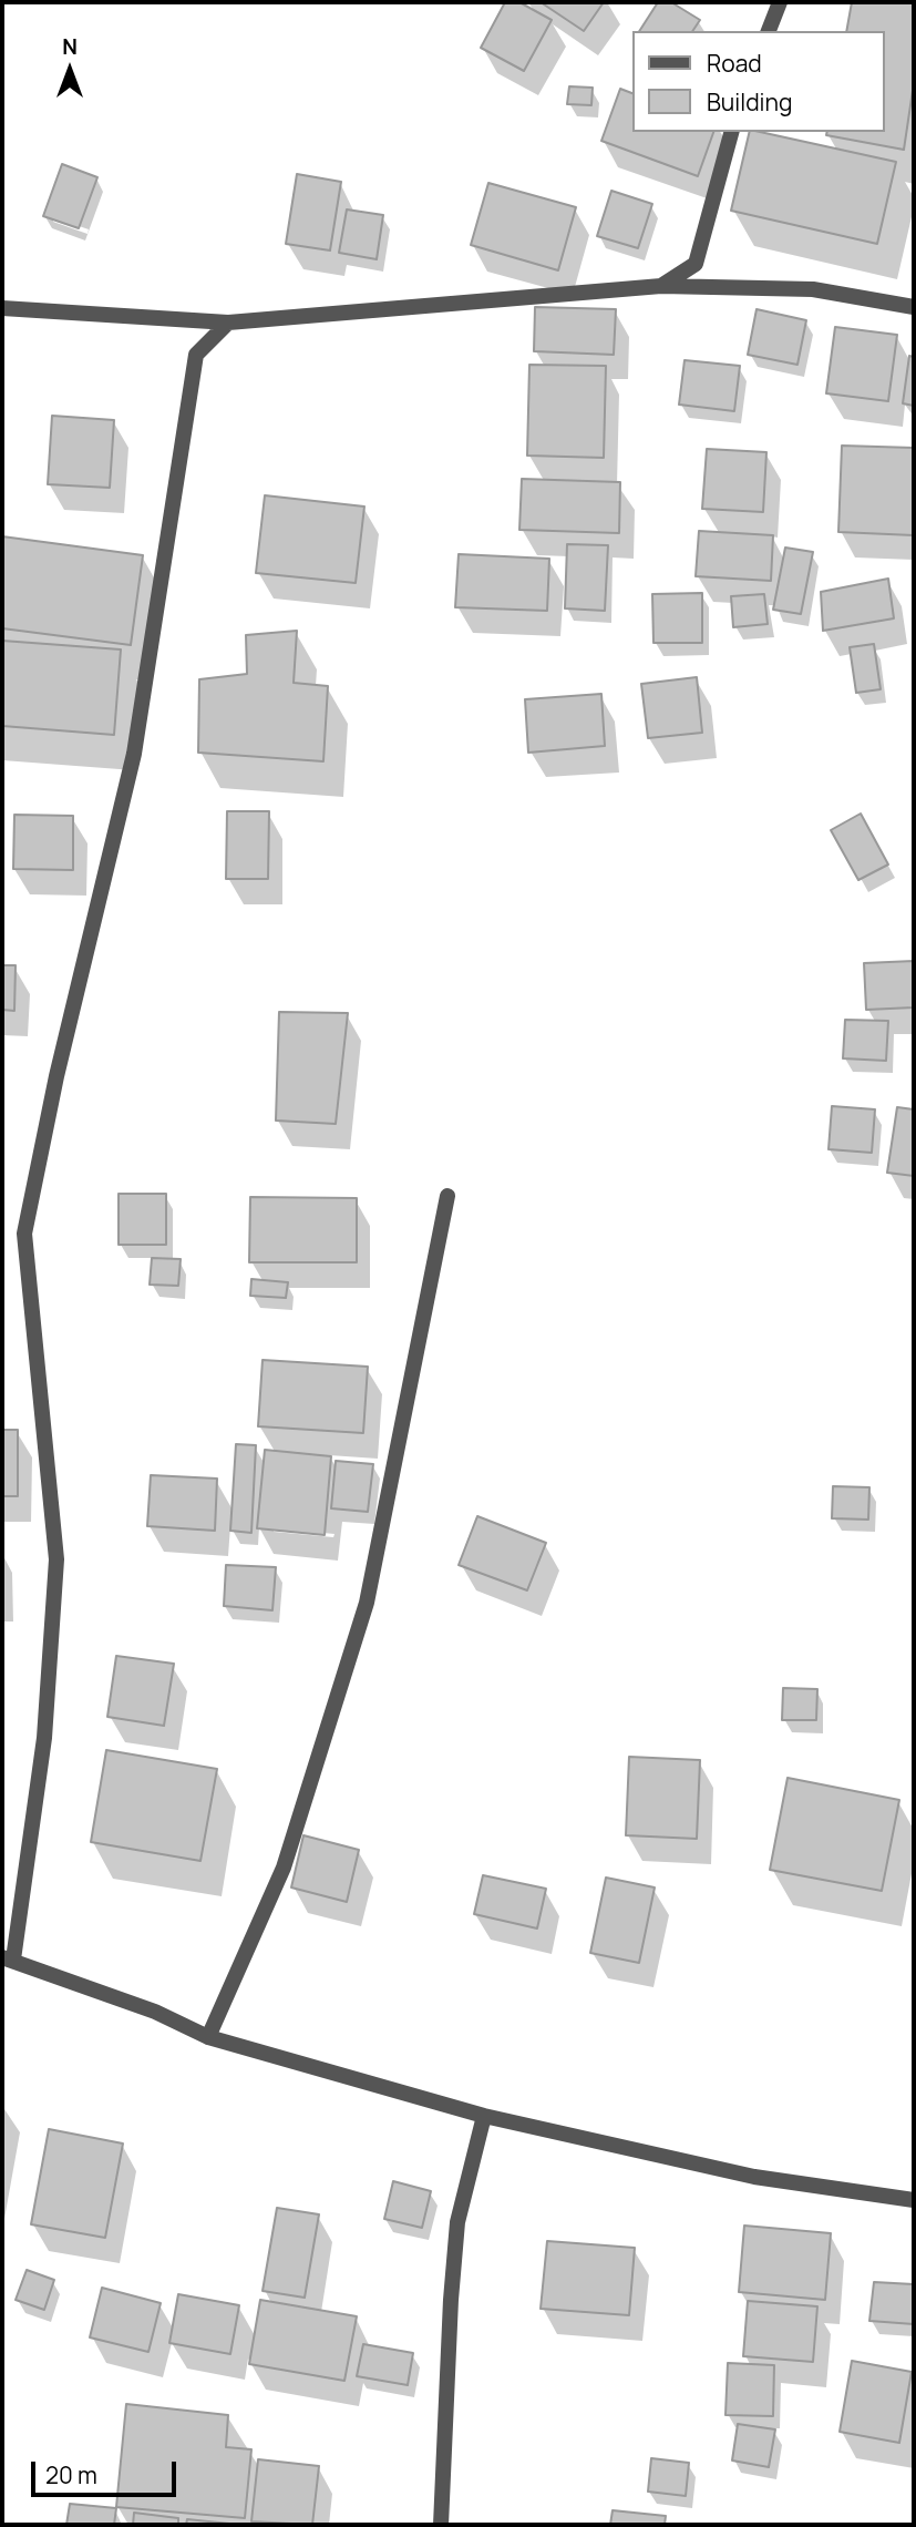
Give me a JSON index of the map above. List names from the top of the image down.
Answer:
{
  "legend": ["Road", "Building"],
  "scale_bar": "20 m",
  "north": "top"
}
